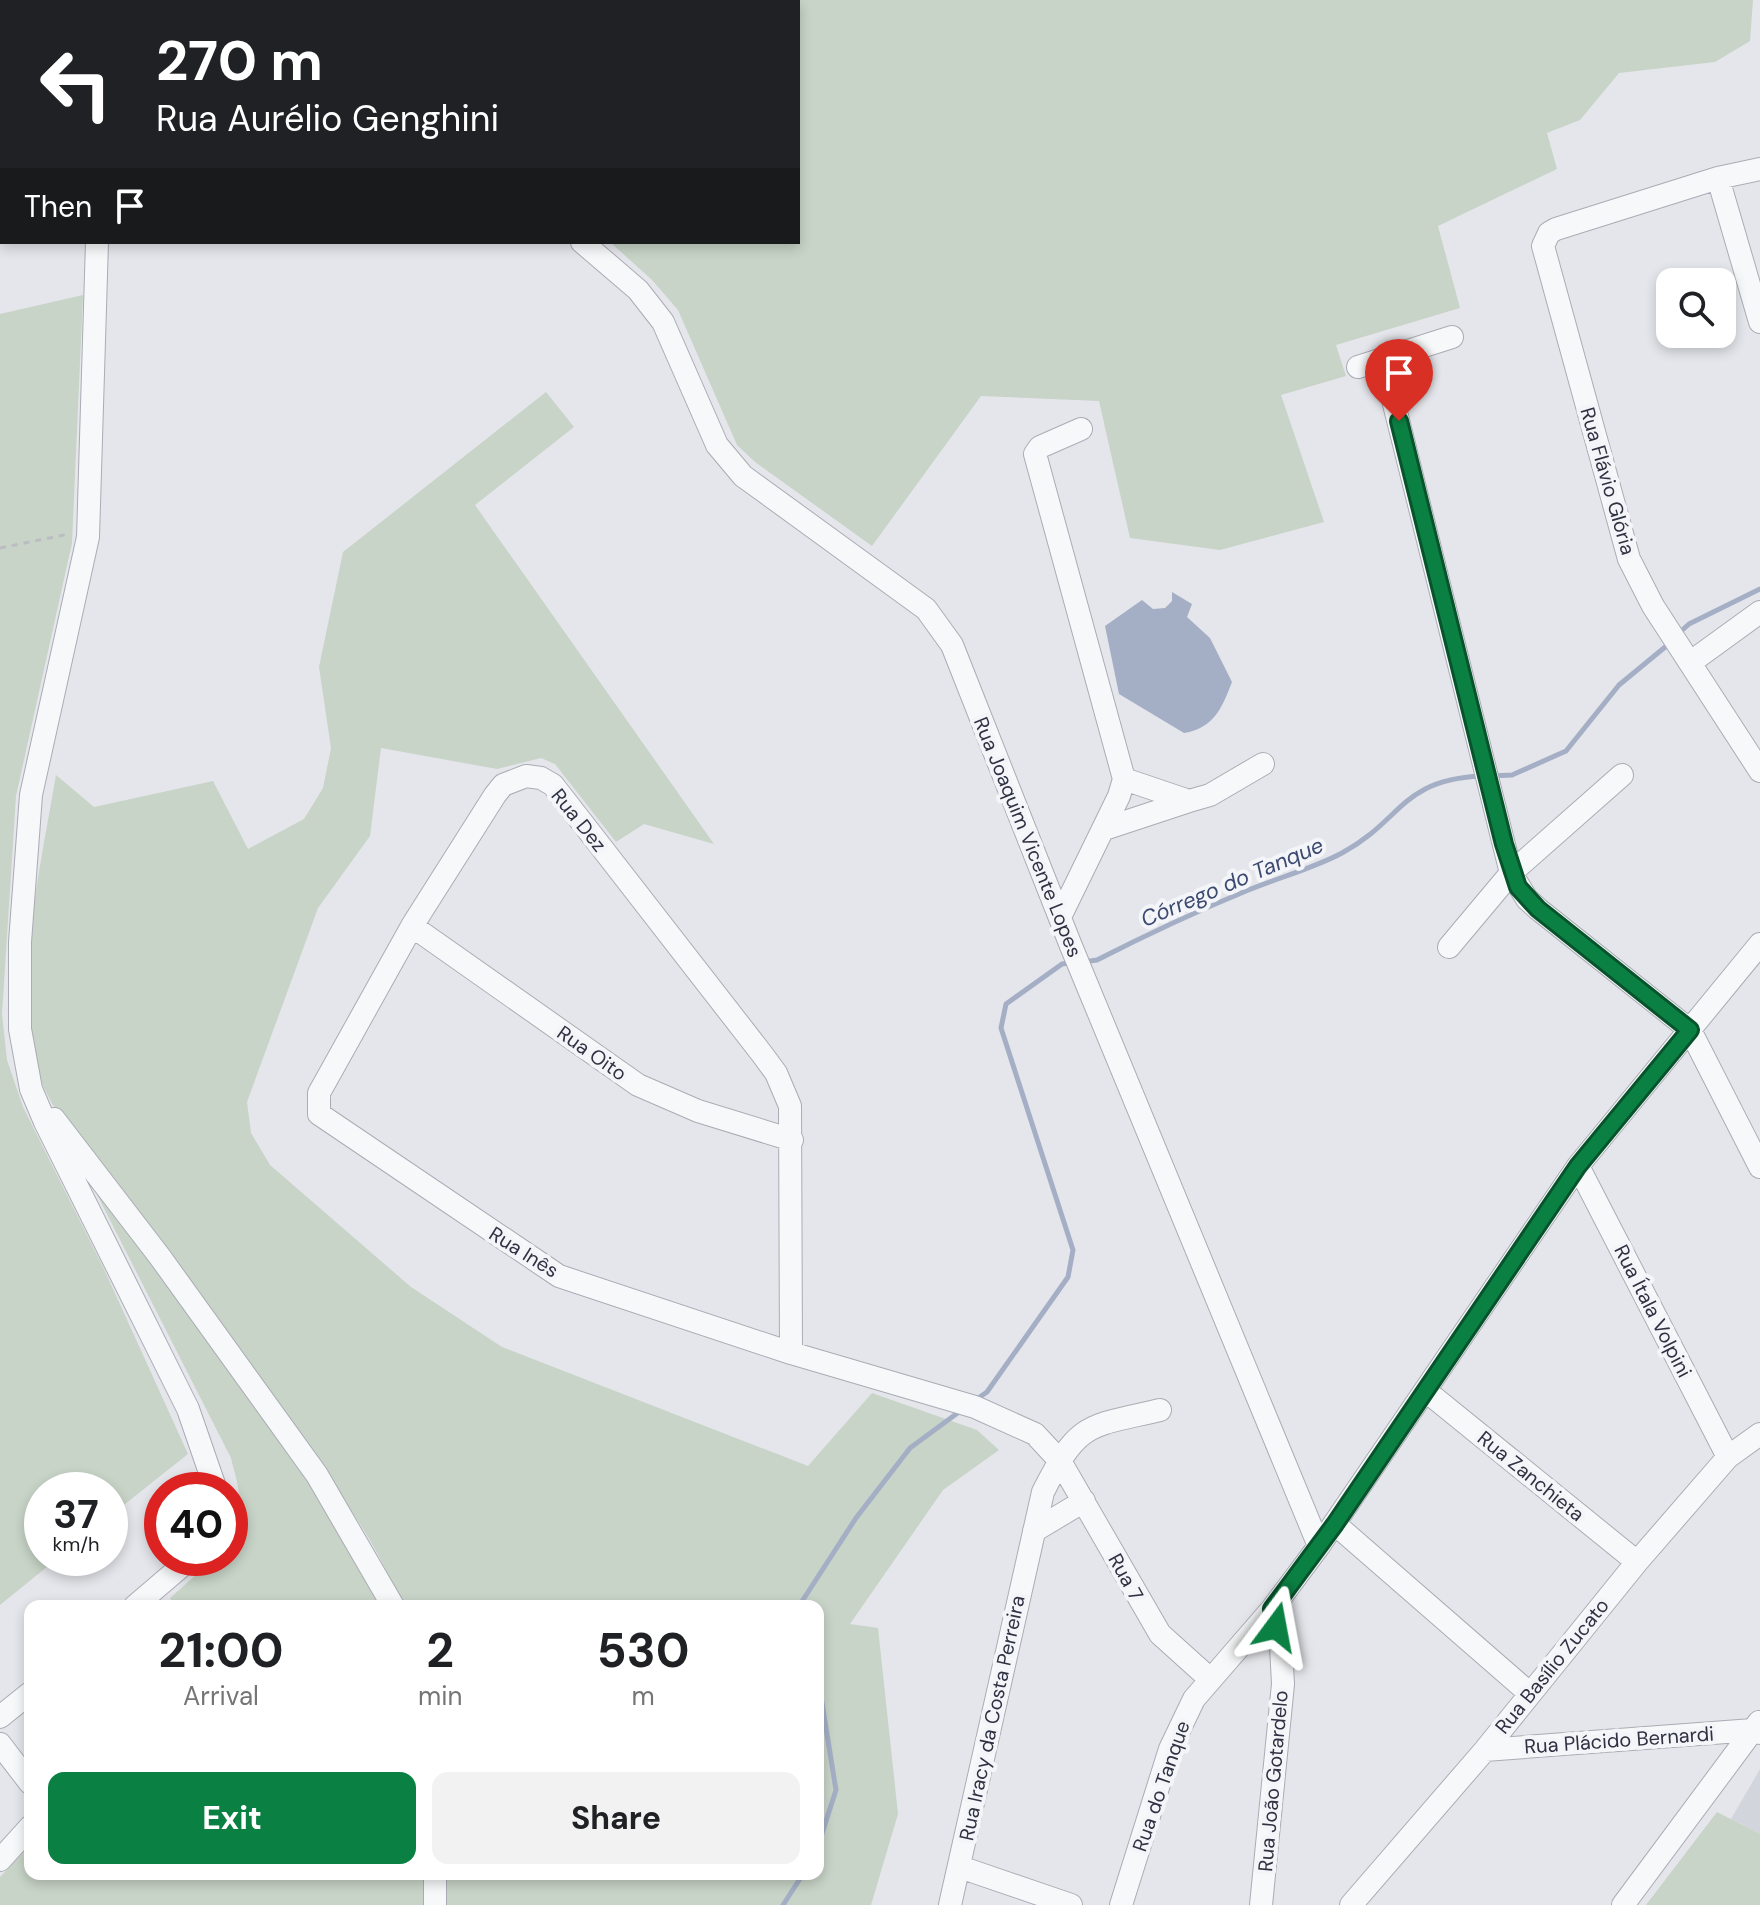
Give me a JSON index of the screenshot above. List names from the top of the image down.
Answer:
{
  "streets": {
    "street": [
      "Rua Flávio Glória",
      "Rua Dez",
      "Rua Joaquim Vicente Lopes",
      "Rua Oito",
      "Rua Inês",
      "Rua Ítala Volpini",
      "Rua Zanchieta",
      "Rua 7",
      "Rua Basílio Zucato",
      "Rua Iracy da Costa Perreira",
      "Rua Plácido Bernardi",
      "Rua João Gotardelo",
      "Rua do Tanque"
    ]
  },
  "crossings": [
    ["Rua Dez", "Rua Oito"],
    ["Rua Dez", "Rua Inês"],
    ["Rua Joaquim Vicente Lopes", "Rua do Tanque"],
    ["Rua Inês", "Rua 7"],
    ["Rua Inês", "Rua Iracy da Costa Perreira"],
    ["Rua Ítala Volpini", "Rua Basílio Zucato"],
    ["Rua Ítala Volpini", "Rua do Tanque"],
    ["Rua Zanchieta", "Rua Basílio Zucato"],
    ["Rua Zanchieta", "Rua do Tanque"],
    ["Rua 7", "Rua Iracy da Costa Perreira"],
    ["Rua 7", "Rua do Tanque"],
    ["Rua Basílio Zucato", "Rua Plácido Bernardi"],
    ["Rua João Gotardelo", "Rua do Tanque"]
  ],
  "water": ["Córrego do Tanque"],
  "page": {
    "turn": ["270 m", "Rua Aurélio Genghini"],
    "then": "Then",
    "speed": "37 km/h",
    "limit": "40",
    "eta": [
      "21:00",
      "Arrival",
      "2",
      "min",
      "530",
      "m"
    ],
    "buttons": ["Exit", "Share"]
  }
}
